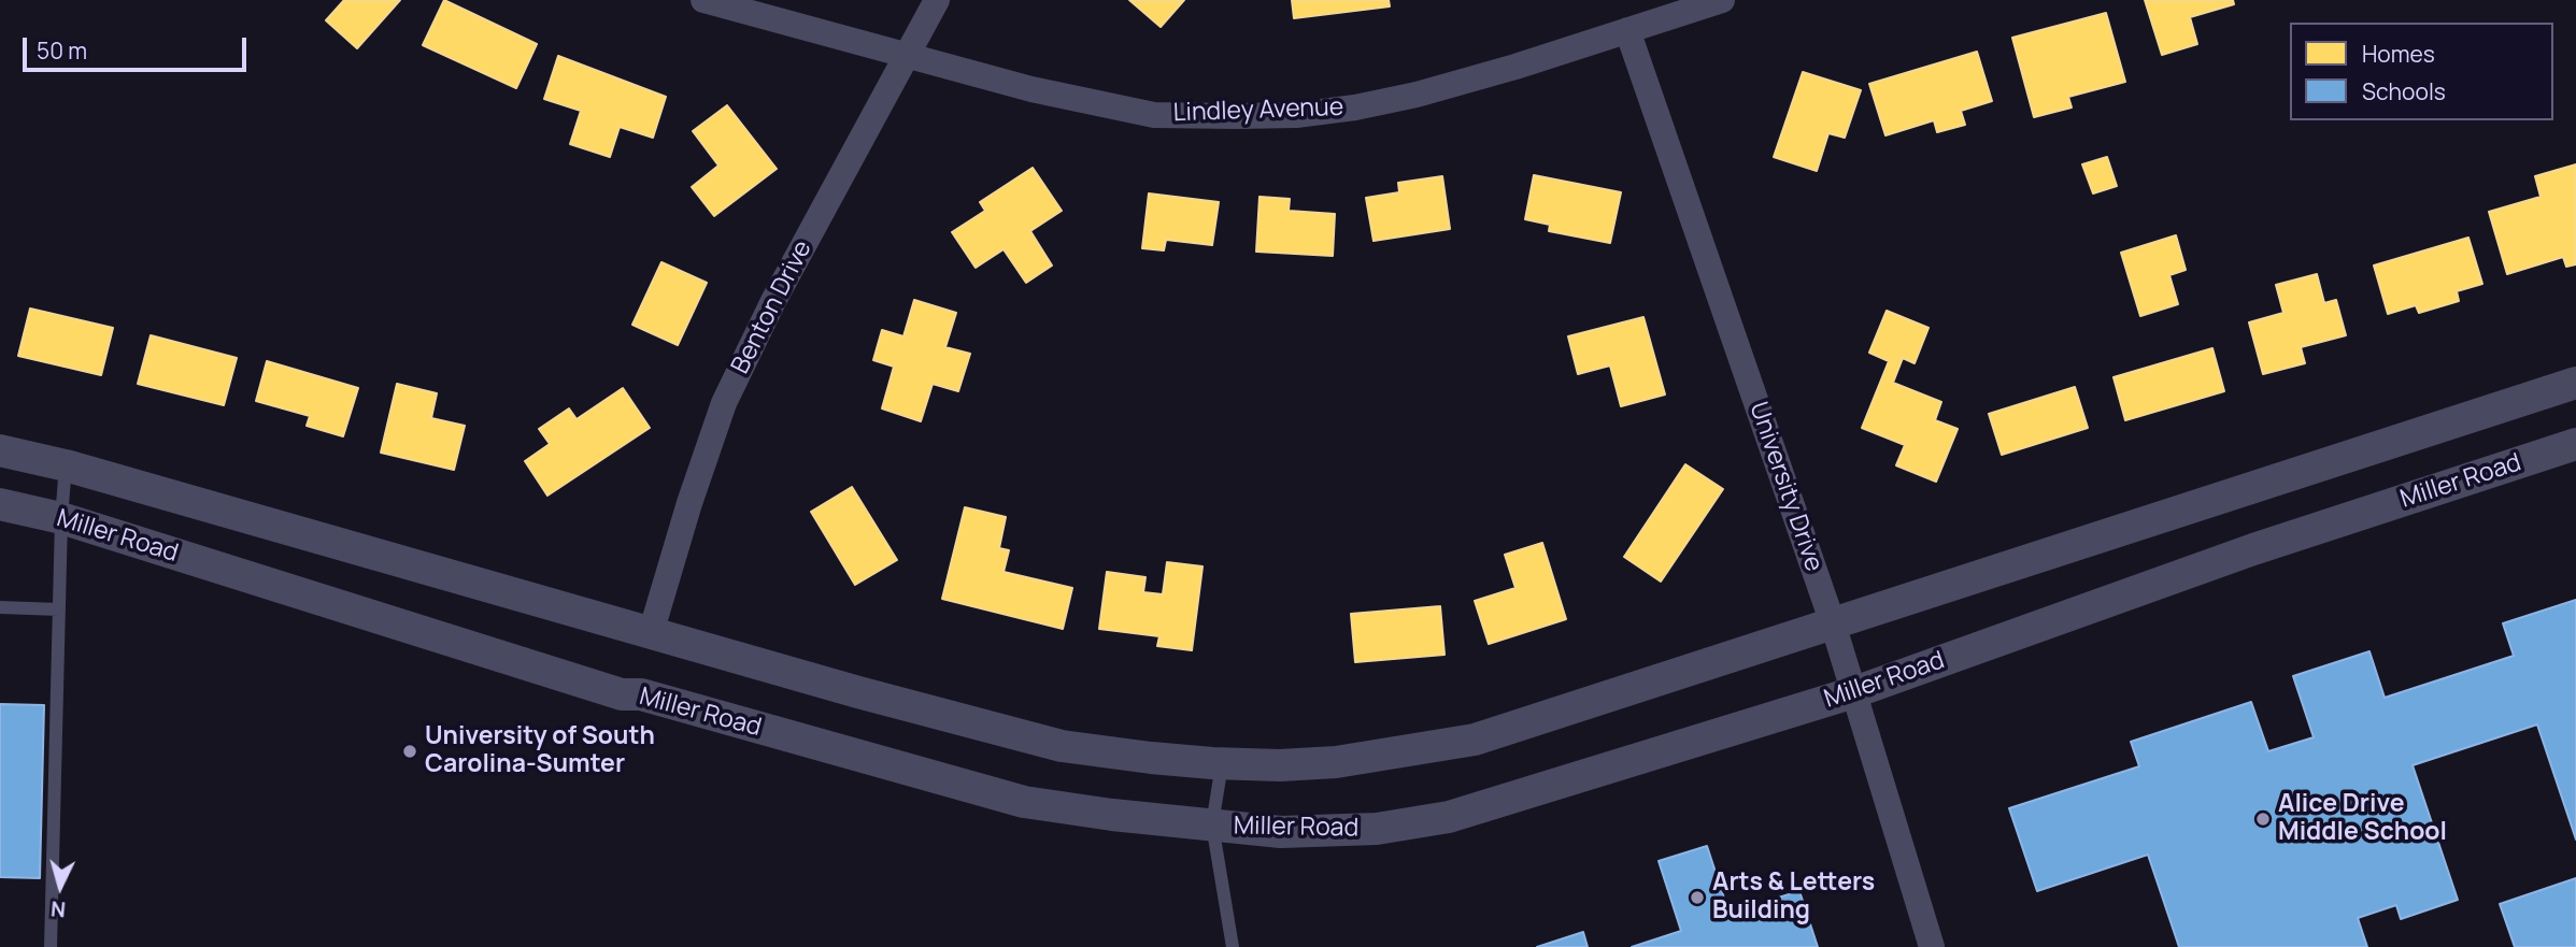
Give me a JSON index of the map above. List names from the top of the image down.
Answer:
{
  "streets": {
    "street": [
      "Lindley Avenue",
      "Benton Drive",
      "Miller Road",
      "University Drive"
    ]
  },
  "crossings": [
    ["Lindley Avenue", "Benton Drive"],
    ["Lindley Avenue", "University Drive"],
    ["Miller Road", "University Drive"]
  ],
  "places": ["University of South Carolina-Sumter", "Alice Drive Middle School", "Arts & Letters Building"],
  "legend": ["Homes", "Schools"],
  "scale_bar": "50 m",
  "north": "bottom"
}
